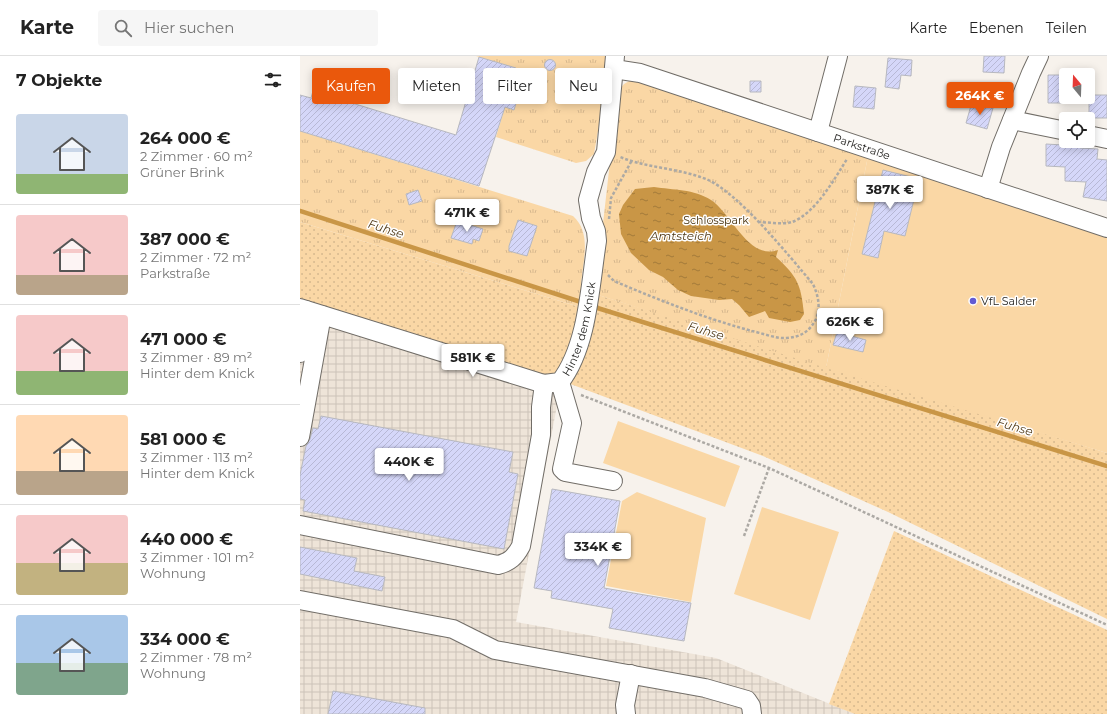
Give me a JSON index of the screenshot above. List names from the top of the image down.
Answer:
{
  "streets": {
    "street": ["Parkstraße", "Hinter dem Knick"]
  },
  "crossings": [
    ["Parkstraße", "Hinter dem Knick"]
  ],
  "water": ["Fuhse", "Amtsteich"],
  "parks": ["Schlosspark"],
  "places": ["VfL Salder"],
  "north": "top",
  "page": {
    "header": "Karte",
    "search": "Hier suchen",
    "nav": ["Karte", "Ebenen", "Teilen"],
    "heading": "7 Objekte",
    "chip": [
      "Kaufen",
      "Mieten",
      "Filter",
      "Neu"
    ],
    "price": [
      "264K €",
      "387K €",
      "471K €",
      "626K €",
      "581K €",
      "440K €",
      "334K €"
    ],
    "list": [
      {
        "name": "264 000 €",
        "note": "2 Zimmer · 60 m² · Grüner Brink"
      },
      {
        "name": "387 000 €",
        "note": "2 Zimmer · 72 m² · Parkstraße"
      },
      {
        "name": "471 000 €",
        "note": "3 Zimmer · 89 m² · Hinter dem Knick"
      },
      {
        "name": "581 000 €",
        "note": "3 Zimmer · 113 m² · Hinter dem Knick"
      },
      {
        "name": "440 000 €",
        "note": "3 Zimmer · 101 m² · Wohnung"
      },
      {
        "name": "334 000 €",
        "note": "2 Zimmer · 78 m² · Wohnung"
      }
    ]
  }
}
